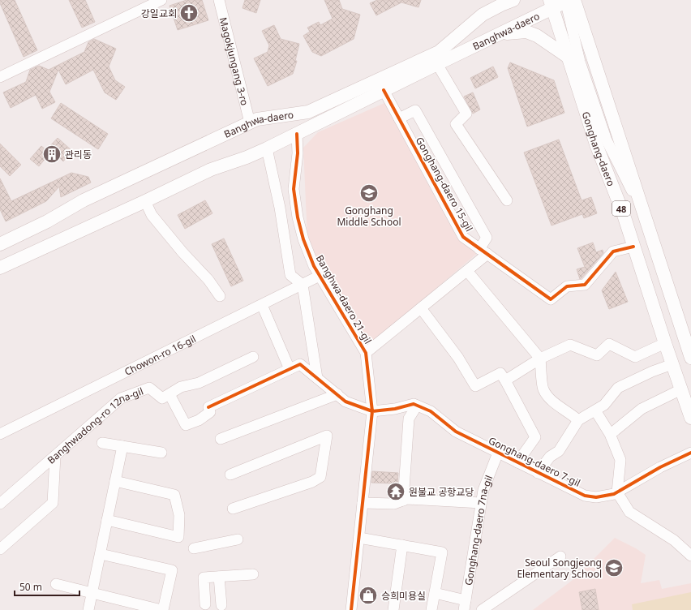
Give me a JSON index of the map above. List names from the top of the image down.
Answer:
{
  "streets": {
    "main road": ["Banghwa-daero", "Gonghang-daero", "48"],
    "street": [
      "Magokjungang 3-ro",
      "Gonghang-daero 15-gil",
      "Banghwa-daero 21-gil",
      "Chowon-ro 16-gil",
      "Banghwadong-ro 12na-gil",
      "Gonghang-daero 7-gil",
      "Gonghang-daero 7na-gil"
    ]
  },
  "crossings": [
    ["Banghwa-daero", "Magokjungang 3-ro"],
    ["Banghwa-daero", "Gonghang-daero"],
    ["Banghwa-daero", "Gonghang-daero 15-gil"],
    ["Banghwa-daero", "48"],
    ["Banghwa-daero", "Banghwa-daero 21-gil"],
    ["Gonghang-daero", "Gonghang-daero 15-gil"],
    ["Gonghang-daero 15-gil", "Banghwa-daero 21-gil"],
    ["Banghwa-daero 21-gil", "Chowon-ro 16-gil"],
    ["Banghwa-daero 21-gil", "Gonghang-daero 7-gil"],
    ["Gonghang-daero 7-gil", "Gonghang-daero 7na-gil"]
  ],
  "places": {
    "church": ["강일교회"],
    "building": ["관리동"],
    "school or university": ["Gonghang Middle School", "Seoul Songjeong Elementary School"],
    "temple": ["원불교 공항교당"],
    "shop": ["승희미용실"]
  },
  "scale_bar": "50 m"
}
